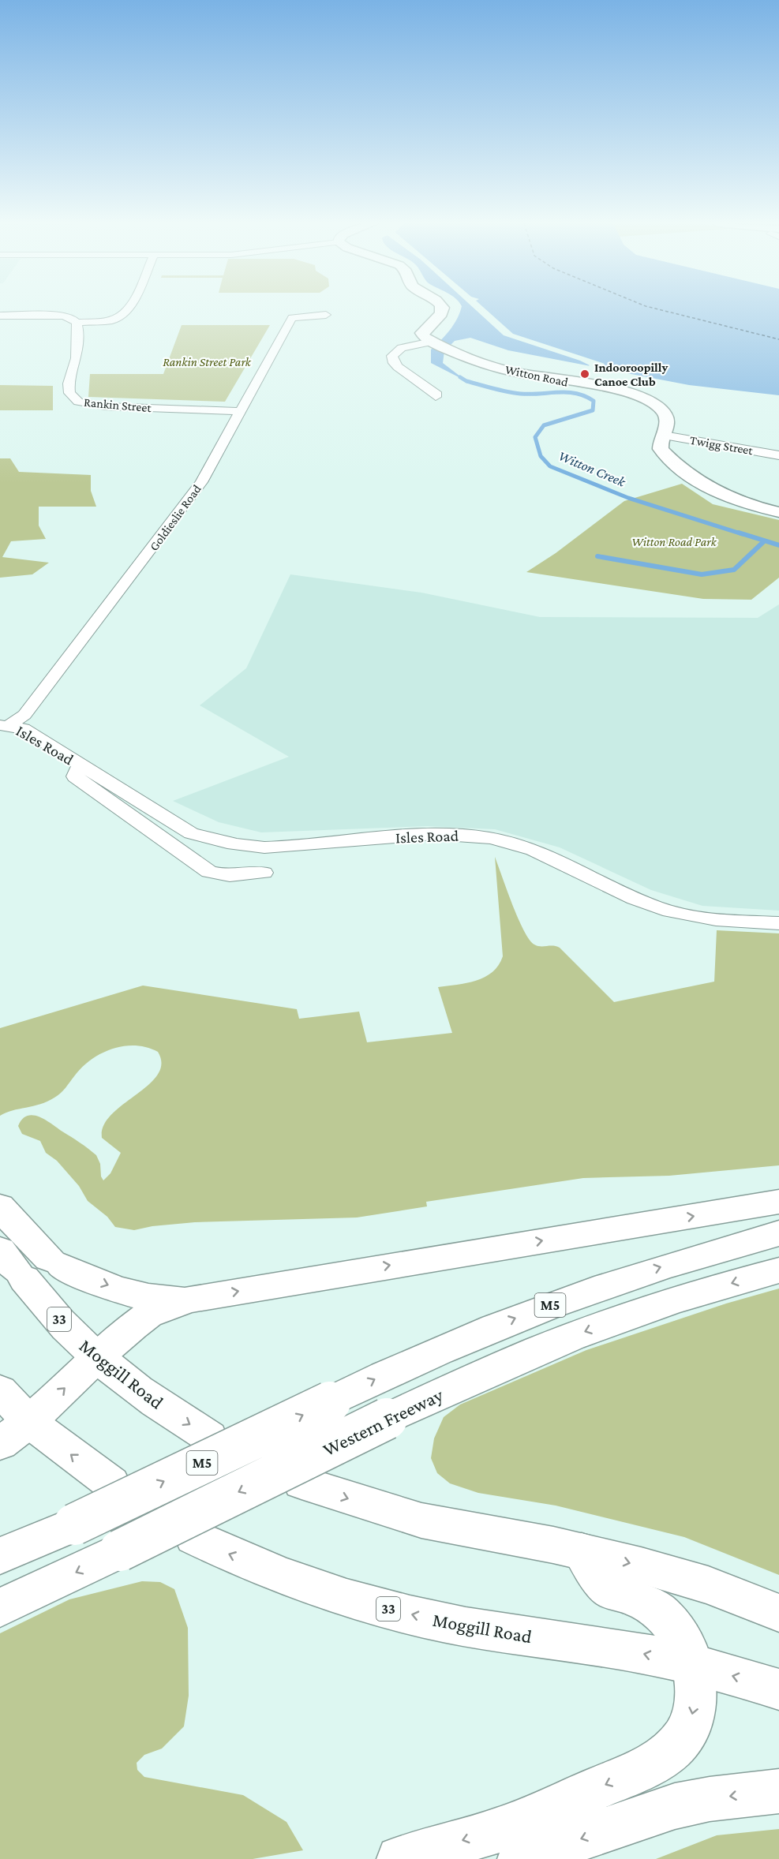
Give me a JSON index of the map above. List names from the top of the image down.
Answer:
{
  "streets": {
    "main road": [
      "Witton Road",
      "M5",
      "33",
      "Moggill Road",
      "Western Freeway"
    ],
    "street": [
      "Rankin Street",
      "Twigg Street",
      "Goldieslie Road",
      "Isles Road"
    ]
  },
  "crossings": [
    ["Witton Road", "Twigg Street"],
    ["Rankin Street", "Goldieslie Road"],
    ["Goldieslie Road", "Isles Road"]
  ],
  "water": ["Witton Creek"],
  "parks": ["Rankin Street Park", "Witton Road Park"],
  "places": ["Indooroopilly Canoe Club"]
}
